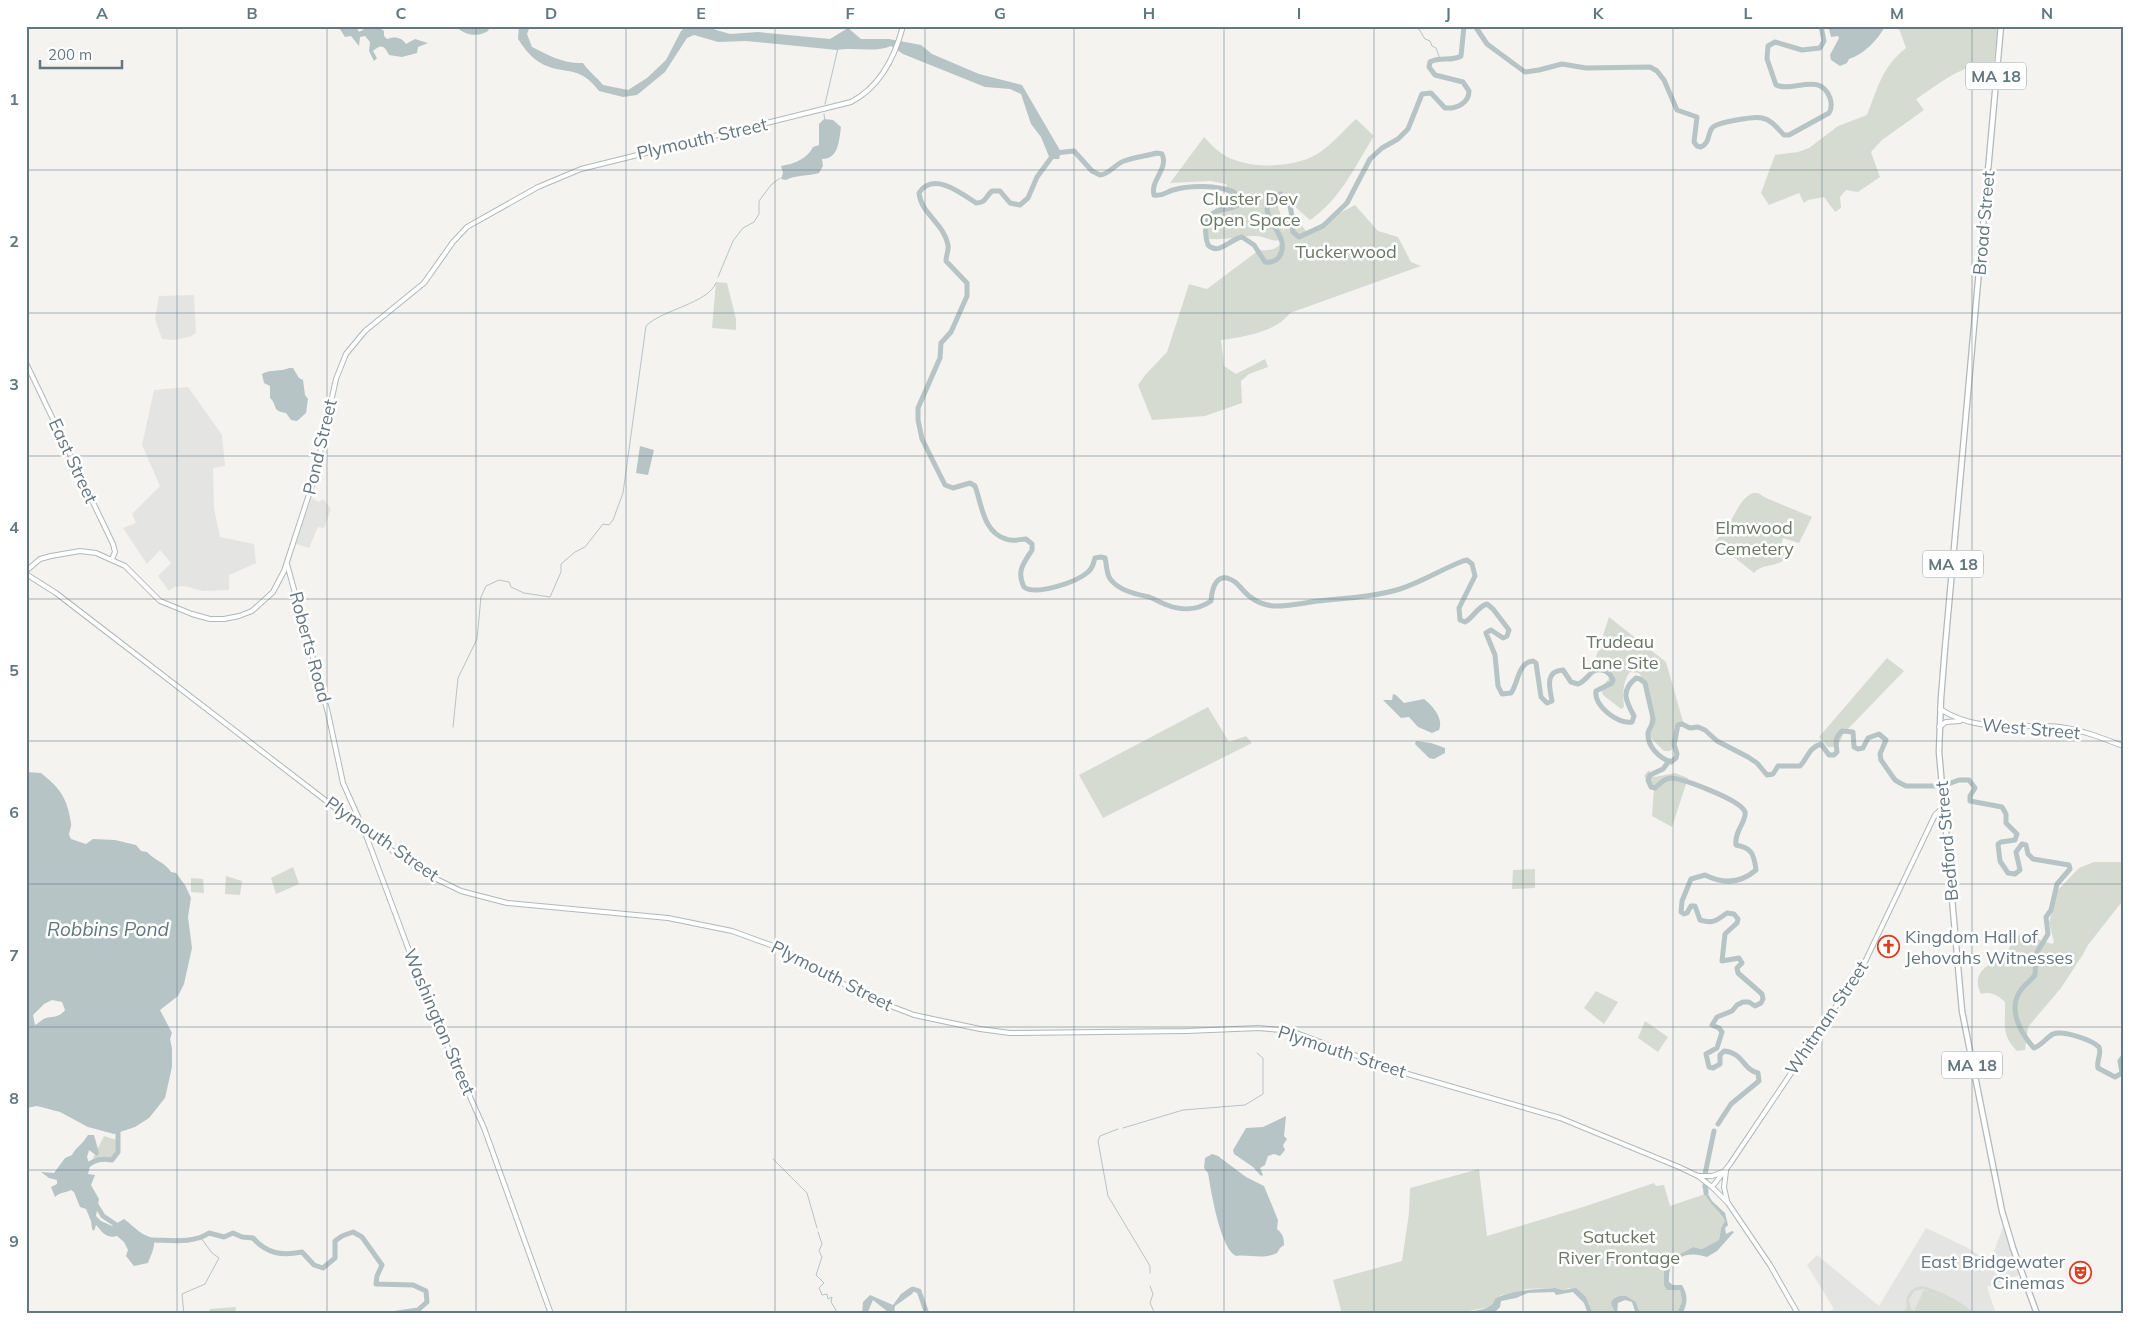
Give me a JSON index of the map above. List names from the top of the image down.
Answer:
{
  "streets": {
    "main road": [
      "MA 18",
      "Plymouth Street",
      "Broad Street",
      "Pond Street",
      "East Street",
      "Roberts Road",
      "West Street",
      "Bedford Street",
      "Whitman Street",
      "Washington Street"
    ]
  },
  "crossings": [
    ["Plymouth Street", "Pond Street"],
    ["Plymouth Street", "Whitman Street"],
    ["Plymouth Street", "Washington Street"],
    ["Broad Street", "Bedford Street"],
    ["Pond Street", "East Street"],
    ["Pond Street", "Roberts Road"],
    ["Roberts Road", "Washington Street"],
    ["West Street", "Bedford Street"],
    ["Bedford Street", "Whitman Street"]
  ],
  "water": ["Robbins Pond"],
  "parks": [
    "Cluster Dev Open Space",
    "Tuckerwood",
    "Elmwood Cemetery",
    "Trudeau Lane Site",
    "Satucket River Frontage"
  ],
  "places": {
    "church": ["Kingdom Hall of Jehovahs Witnesses"],
    "theatre": ["East Bridgewater Cinemas"]
  },
  "scale_bar": "200 m",
  "grid": {
    "columns": [
      "A",
      "B",
      "C",
      "D",
      "E",
      "F",
      "G",
      "H",
      "I",
      "J",
      "K",
      "L",
      "M",
      "N"
    ],
    "rows": [
      "1",
      "2",
      "3",
      "4",
      "5",
      "6",
      "7",
      "8",
      "9"
    ]
  }
}
